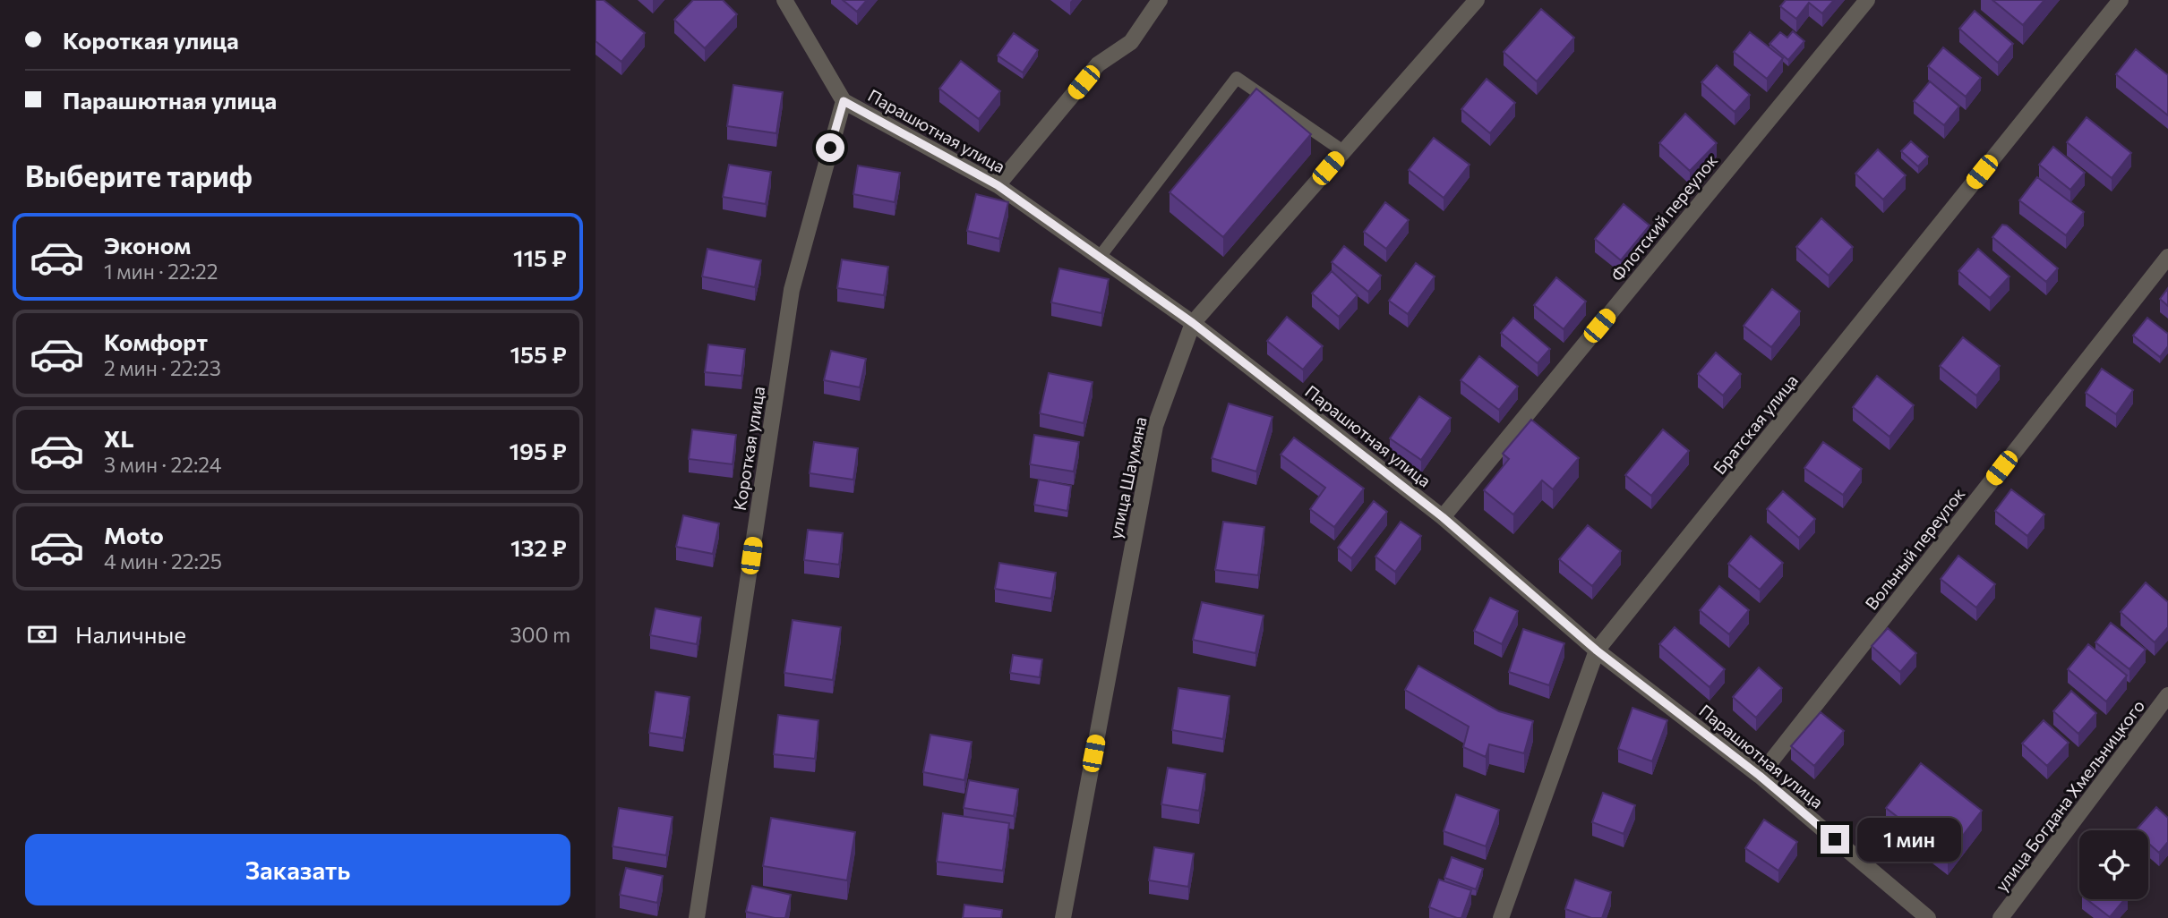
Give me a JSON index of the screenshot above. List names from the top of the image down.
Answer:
{
  "streets": {
    "street": [
      "Парашютная улица",
      "Флотский переулок",
      "Братская улица",
      "Короткая улица",
      "улица Шаумяна",
      "Вольный переулок",
      "улица Богдана Хмельницкого"
    ]
  },
  "crossings": [
    ["Парашютная улица", "Флотский переулок"],
    ["Парашютная улица", "Братская улица"],
    ["Парашютная улица", "Короткая улица"],
    ["Парашютная улица", "улица Шаумяна"],
    ["Парашютная улица", "Вольный переулок"]
  ],
  "page": {
    "banner": ["Короткая улица", "Парашютная улица"],
    "heading": "Выберите тариф",
    "list": [
      {
        "name": "Эконом",
        "note": "1 мин · 22:22",
        "value": "115 ₽"
      },
      {
        "name": "Комфорт",
        "note": "2 мин · 22:23",
        "value": "155 ₽"
      },
      {
        "name": "XL",
        "note": "3 мин · 22:24",
        "value": "195 ₽"
      },
      {
        "name": "Moto",
        "note": "4 мин · 22:25",
        "value": "132 ₽"
      }
    ],
    "pay": ["Наличные", "300 m"],
    "bubble": "1 мин",
    "buttons": "Заказать"
  }
}
